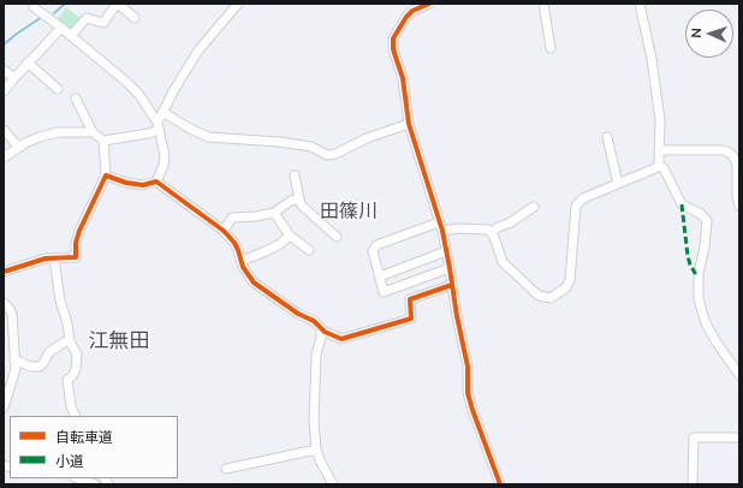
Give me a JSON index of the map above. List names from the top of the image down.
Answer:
{
  "districts": ["田篠川", "江無田"],
  "legend": ["自転車道", "小道"],
  "north": "left"
}
